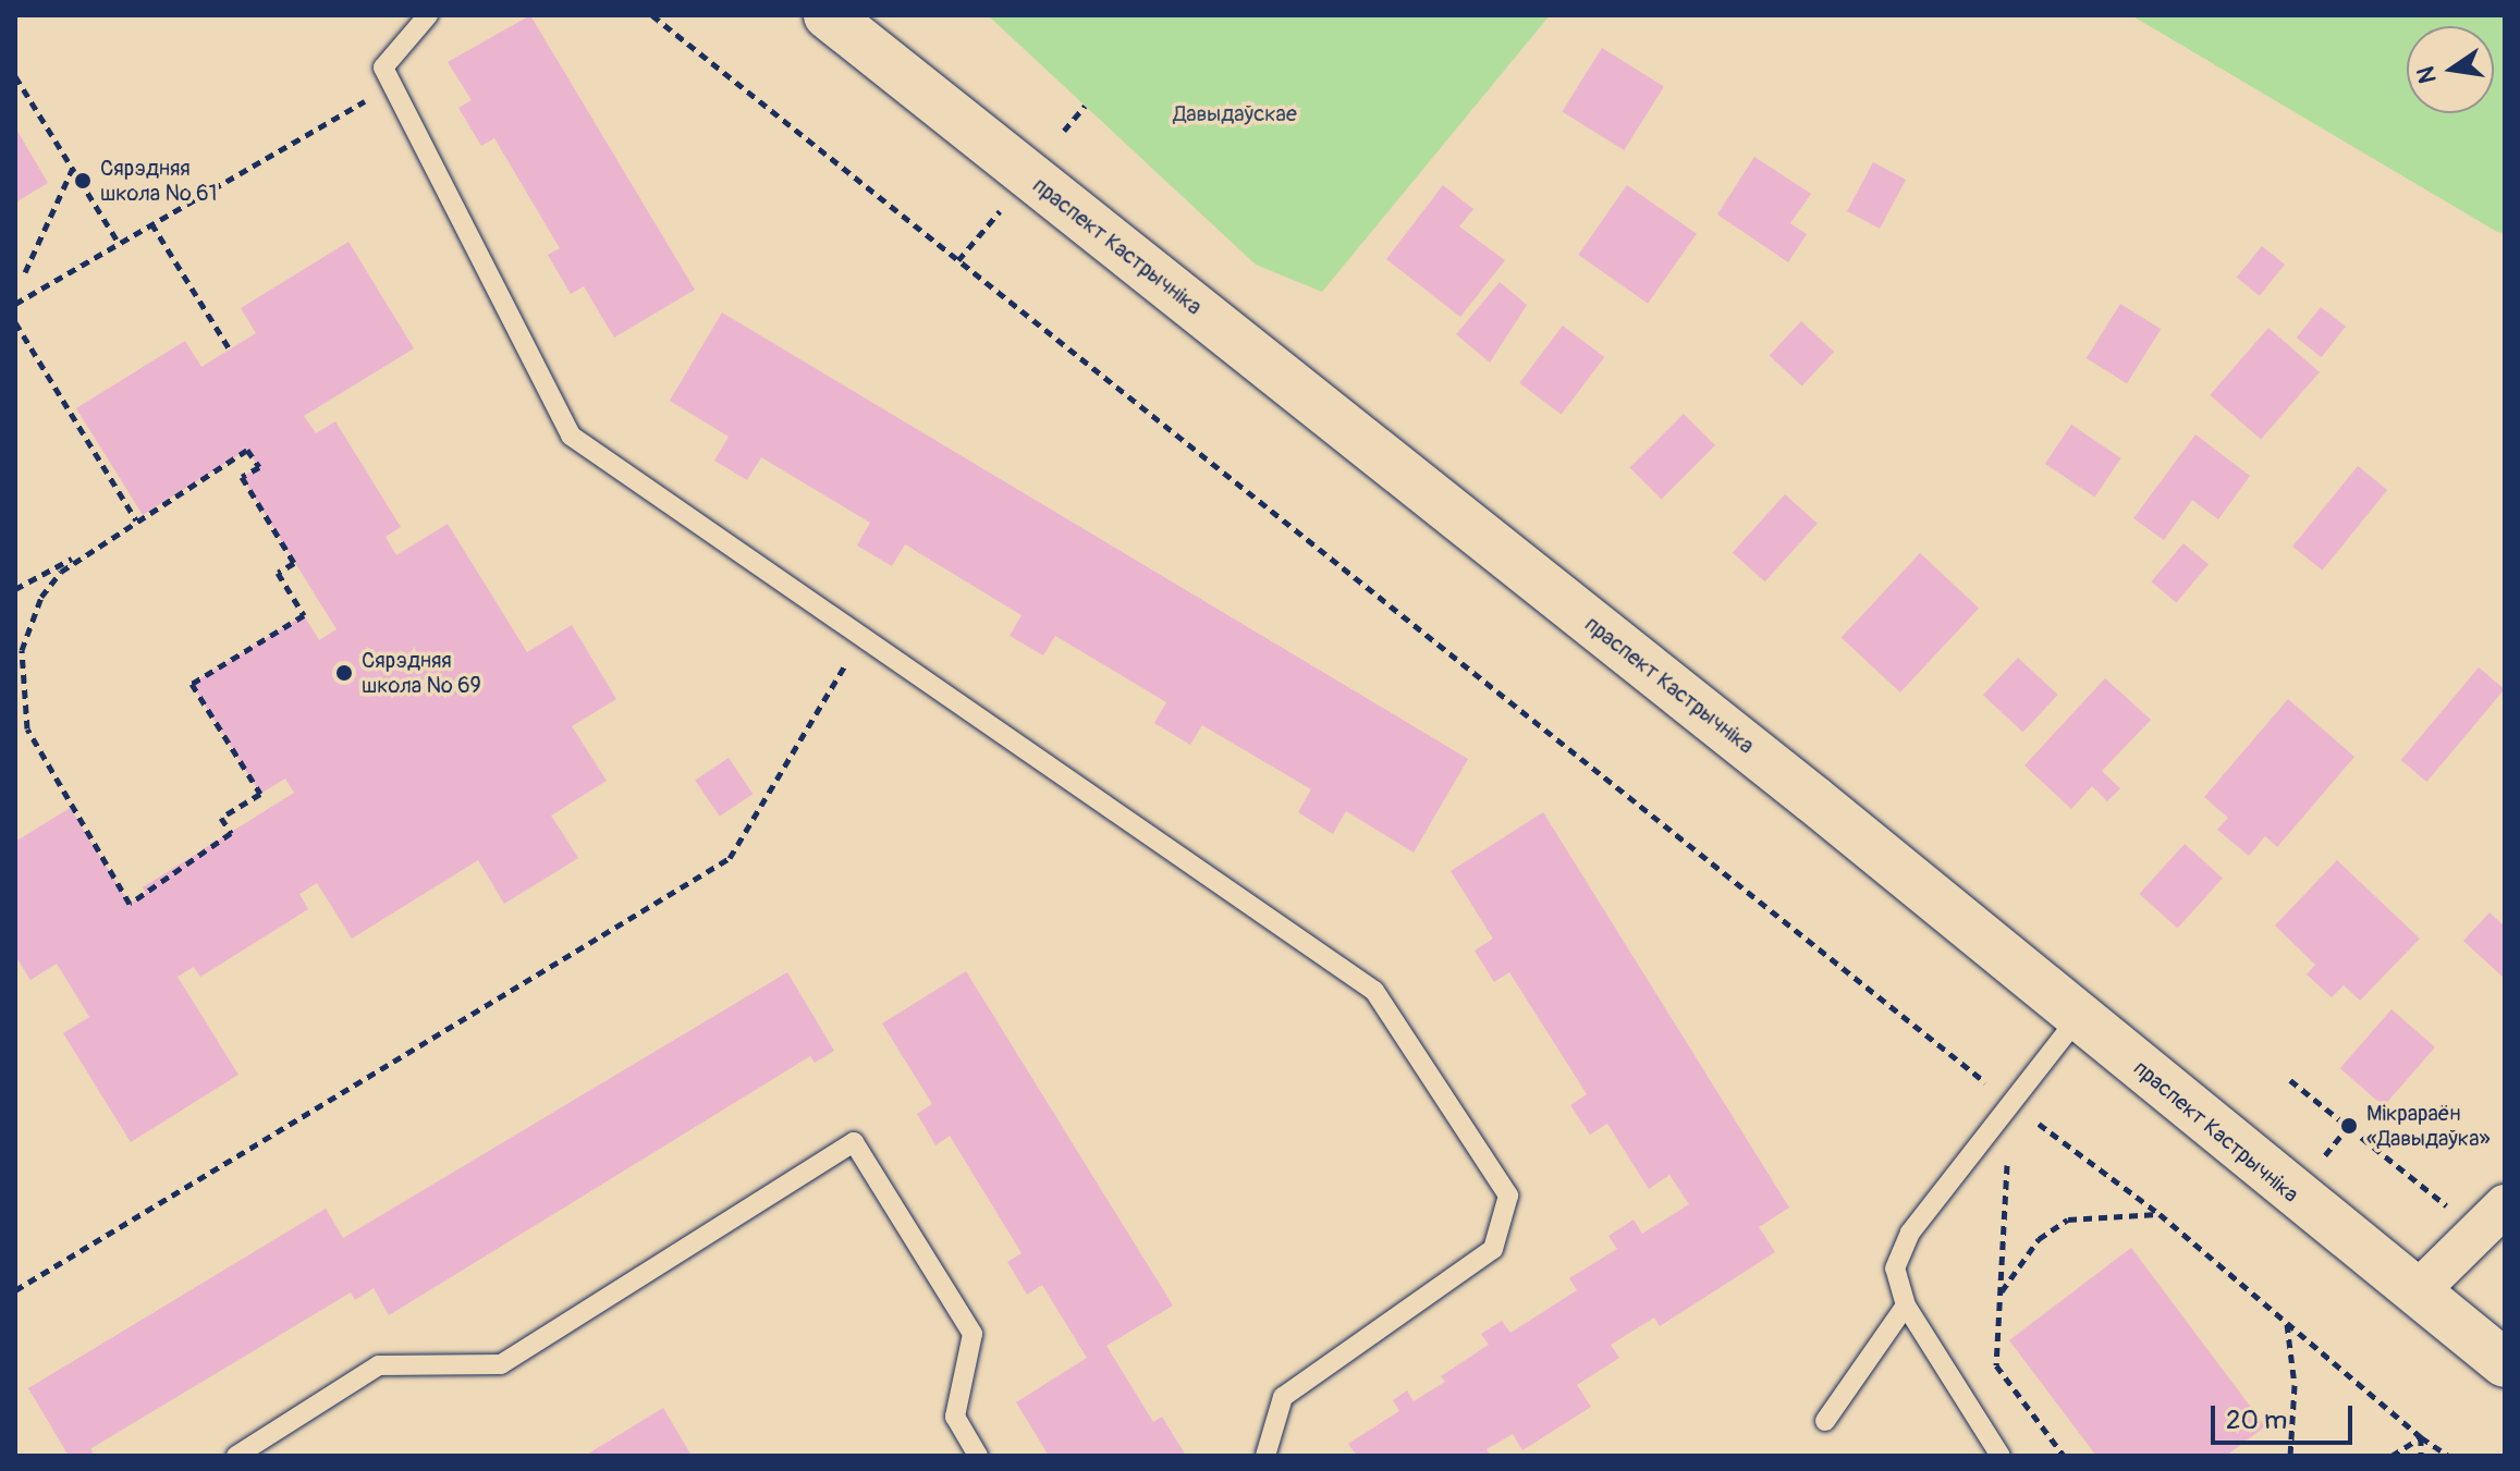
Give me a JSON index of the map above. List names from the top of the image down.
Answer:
{
  "streets": {
    "main road": ["праспект Кастрычніка"]
  },
  "parks": ["Давыдаўскае"],
  "places": ["Сярэдняя школа № 61", "Сярэдняя школа № 69", "Мікрараён «Давыдаўка»"],
  "scale_bar": "20 m",
  "north": "left"
}
